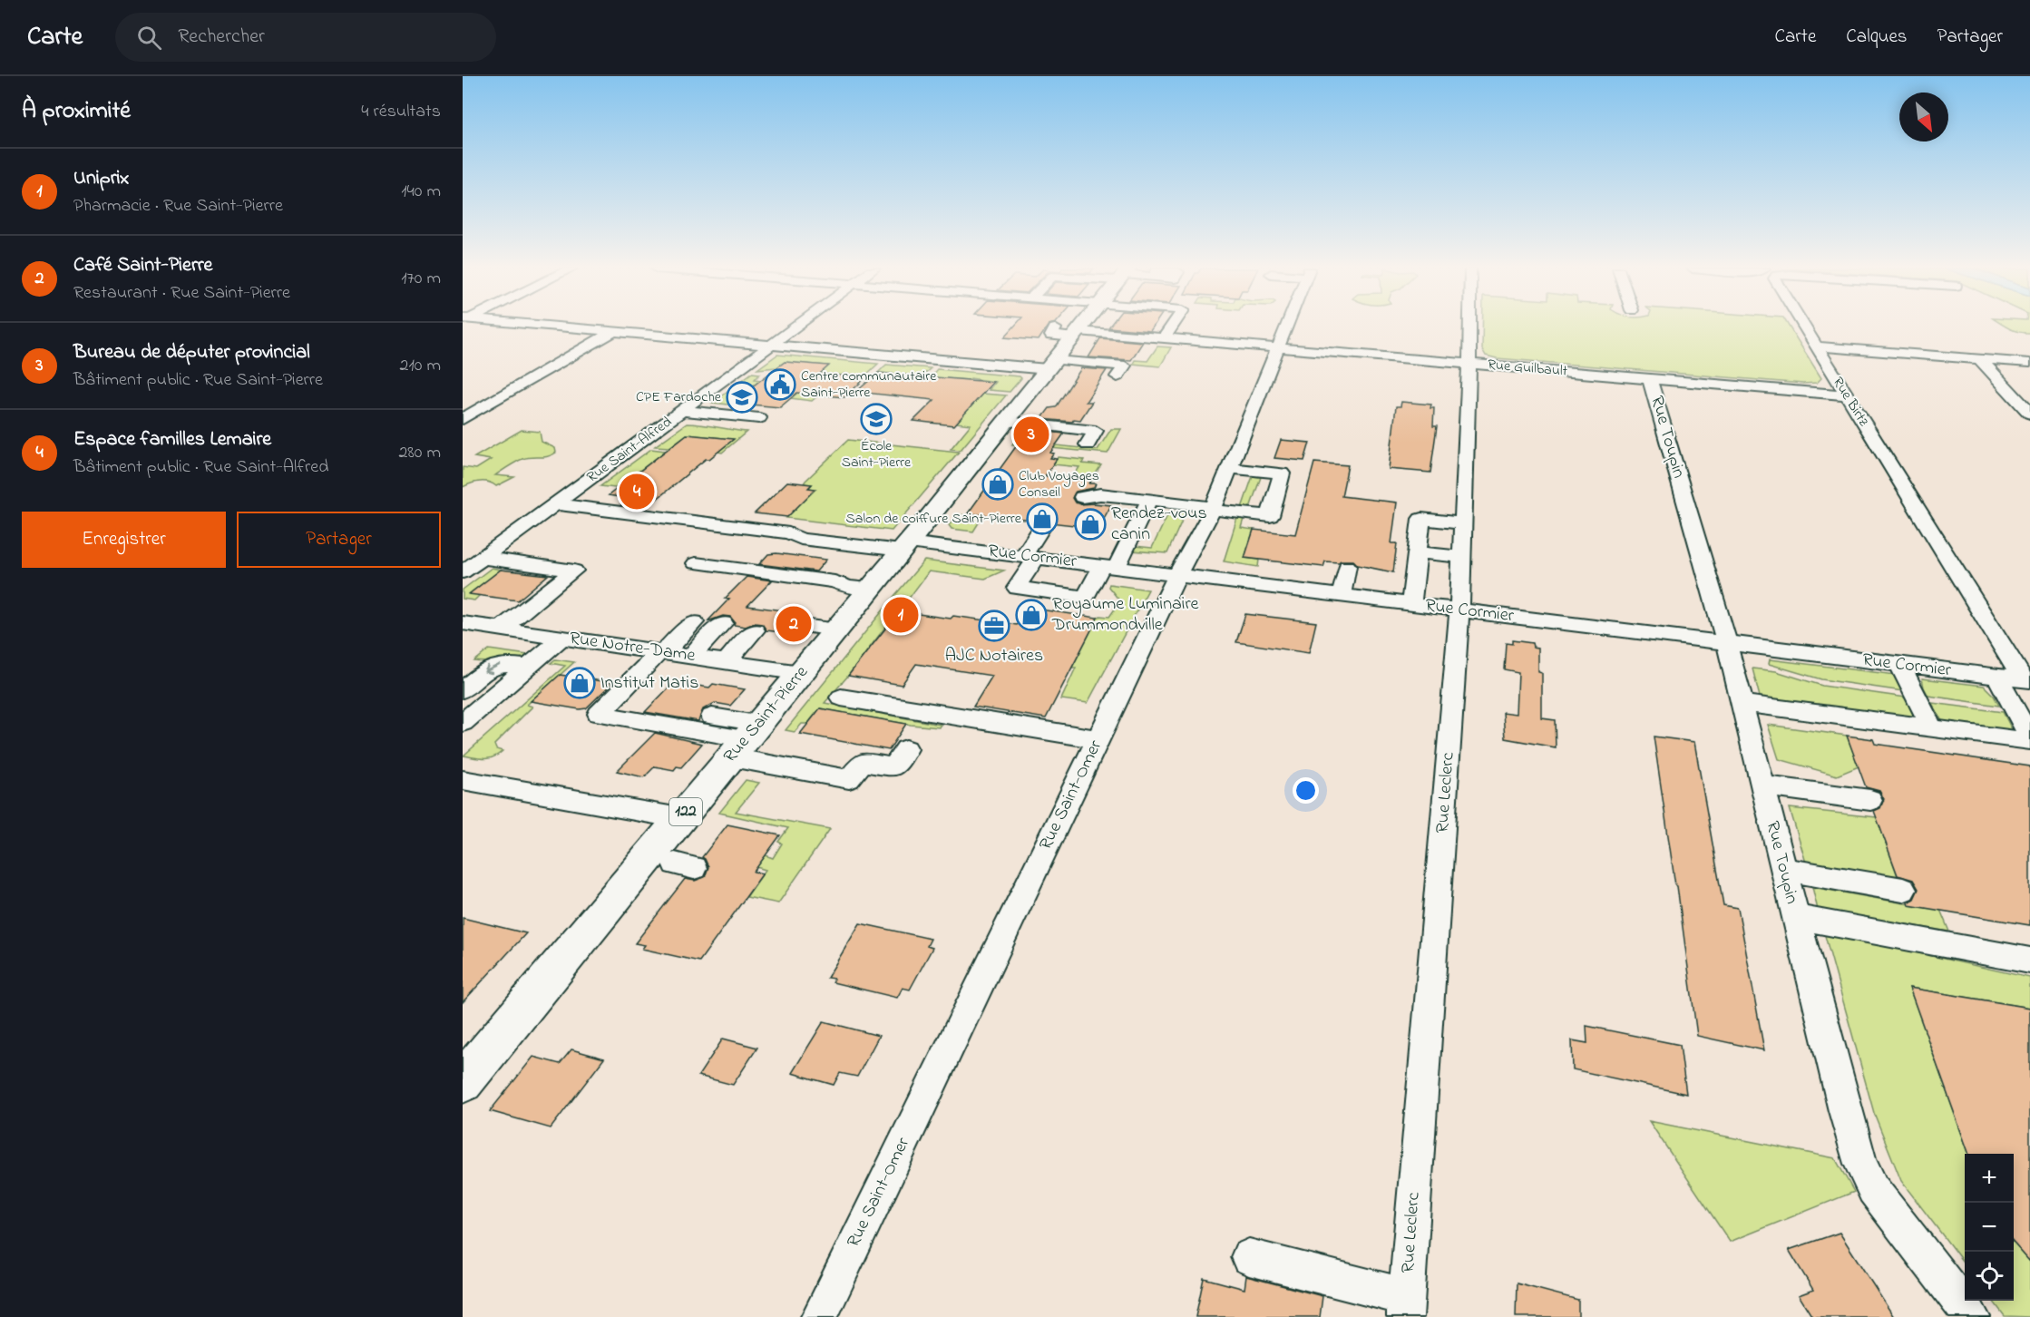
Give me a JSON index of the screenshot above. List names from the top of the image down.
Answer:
{
  "streets": {
    "main road": ["Rue Saint-Pierre", "122"],
    "street": [
      "Rue Guilbault",
      "Rue Birtz",
      "Rue Toupin",
      "Rue Saint-Alfred",
      "Rue Cormier",
      "Rue Notre-Dame",
      "Rue Leclerc",
      "Rue Saint-Omer"
    ]
  },
  "crossings": [
    ["Rue Guilbault", "Rue Birtz"],
    ["Rue Guilbault", "Rue Toupin"],
    ["Rue Guilbault", "Rue Saint-Pierre"],
    ["Rue Guilbault", "Rue Leclerc"],
    ["Rue Guilbault", "Rue Saint-Omer"],
    ["Rue Birtz", "Rue Cormier"],
    ["Rue Toupin", "Rue Cormier"],
    ["Rue Saint-Alfred", "Rue Cormier"],
    ["Rue Cormier", "Rue Saint-Pierre"],
    ["Rue Cormier", "Rue Leclerc"],
    ["Rue Cormier", "Rue Saint-Omer"],
    ["Rue Notre-Dame", "Rue Saint-Pierre"]
  ],
  "places": {
    "public building": ["Centre communautaire Saint-Pierre"],
    "school or university": ["CPE Fardoche", "École Saint-Pierre"],
    "shop": [
      "Club Voyages Conseil",
      "Salon de coiffure Saint-Pierre",
      "Rendez-vous canin",
      "Royaume Luminaire Drummondville",
      "Institut Matis"
    ],
    "office": ["AJC Notaires"]
  },
  "north": "bottom right",
  "page": {
    "header": "Carte",
    "search": "Rechercher",
    "nav": ["Carte", "Calques", "Partager"],
    "heading": ["À proximité", "4 résultats"],
    "list": [
      {
        "mark": "1",
        "name": "Uniprix",
        "note": "Pharmacie · Rue Saint-Pierre",
        "value": "140 m"
      },
      {
        "mark": "2",
        "name": "Café Saint-Pierre",
        "note": "Restaurant · Rue Saint-Pierre",
        "value": "170 m"
      },
      {
        "mark": "3",
        "name": "Bureau de députer provincial",
        "note": "Bâtiment public · Rue Saint-Pierre",
        "value": "210 m"
      },
      {
        "mark": "4",
        "name": "Espace familles Lemaire",
        "note": "Bâtiment public · Rue Saint-Alfred",
        "value": "280 m"
      }
    ],
    "pins": [
      "3",
      "4",
      "1",
      "2"
    ],
    "buttons": ["Enregistrer", "Partager"],
    "map_buttons": ["+", "−"]
  }
}
